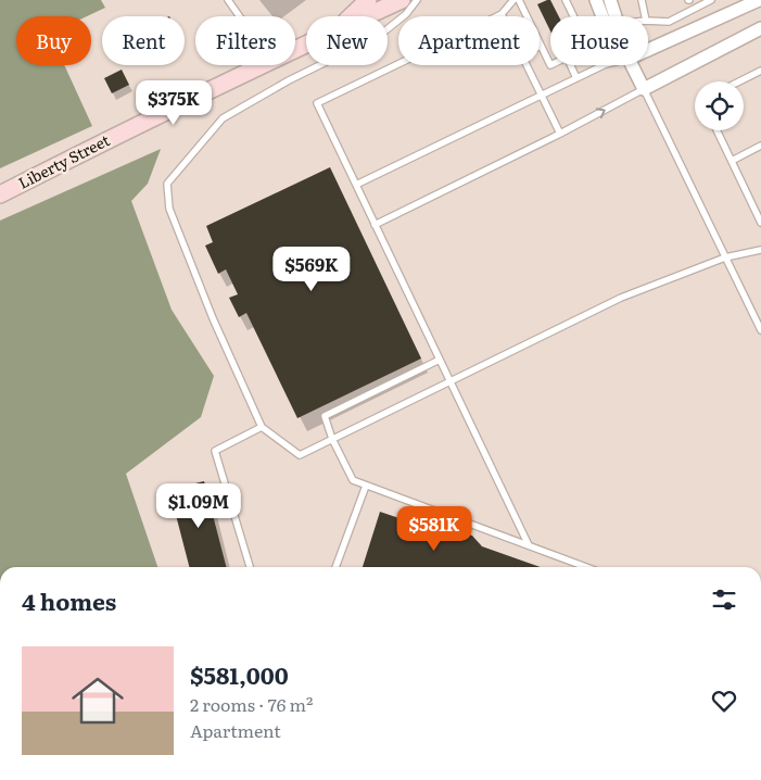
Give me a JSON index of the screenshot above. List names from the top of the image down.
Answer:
{
  "streets": {
    "main road": ["Liberty Street"]
  },
  "page": {
    "chip": [
      "Buy",
      "Rent",
      "Filters",
      "New",
      "Apartment",
      "House"
    ],
    "price": [
      "$375K",
      "$569K",
      "$1.09M",
      "$581K"
    ],
    "heading": "4 homes",
    "list": [
      {
        "name": "$581,000",
        "note": "2 rooms · 76 m² · Apartment"
      }
    ]
  }
}
